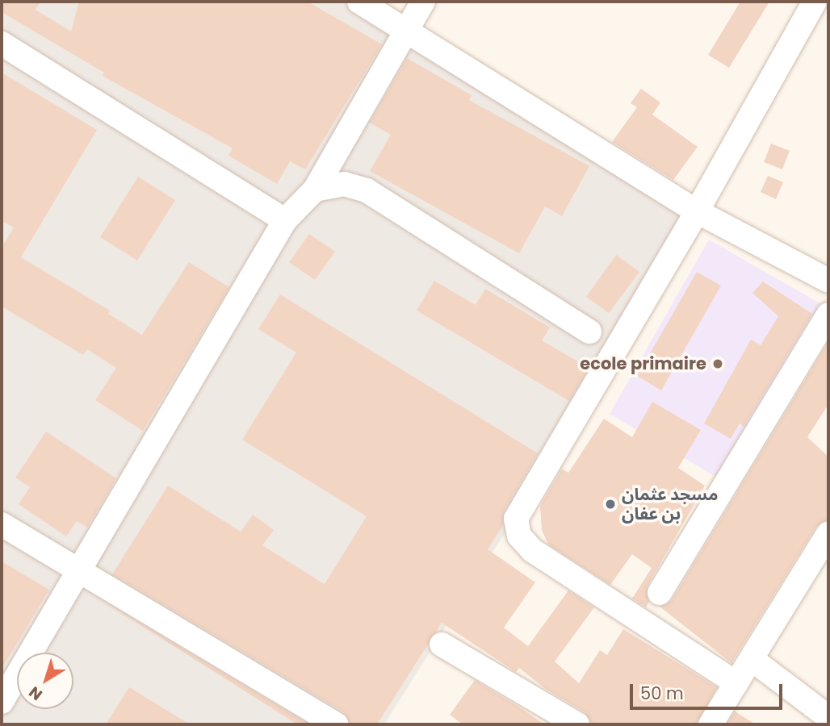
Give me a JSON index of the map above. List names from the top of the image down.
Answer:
{
  "places": ["ecole primaire", "مسجد عثمان بن عفان"],
  "scale_bar": "50 m",
  "north": "bottom left"
}
